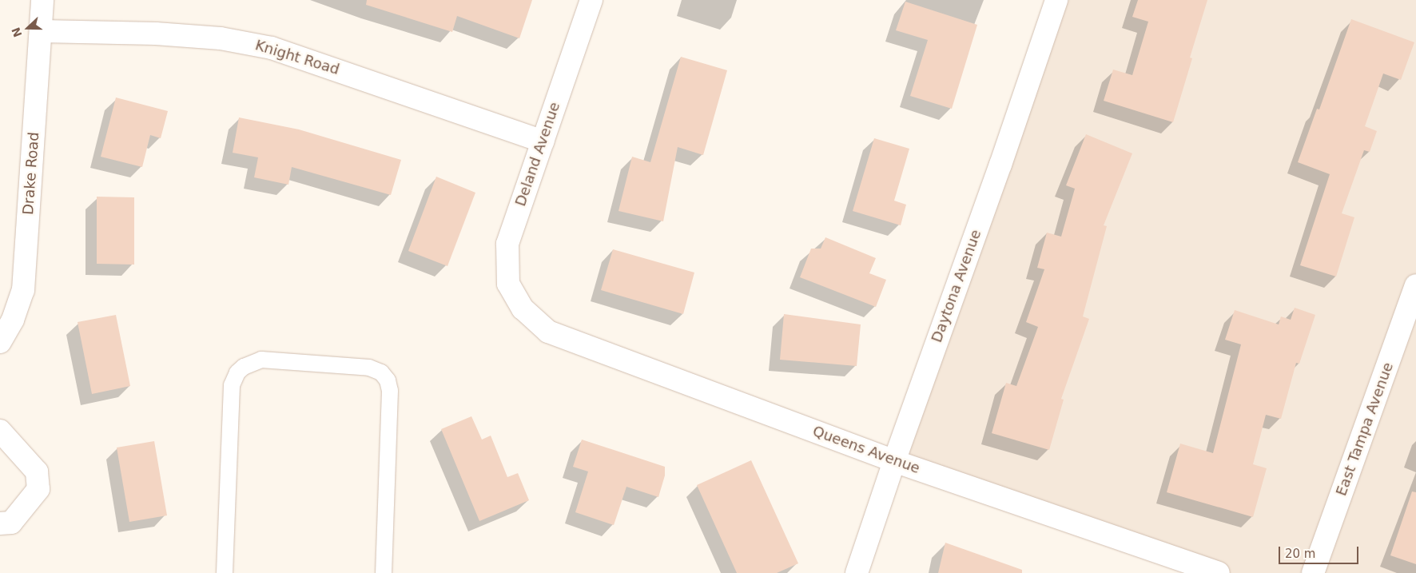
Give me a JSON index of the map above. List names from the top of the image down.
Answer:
{
  "streets": {
    "street": [
      "Knight Road",
      "Deland Avenue",
      "Drake Road",
      "Daytona Avenue",
      "East Tampa Avenue",
      "Queens Avenue"
    ]
  },
  "crossings": [
    ["Knight Road", "Deland Avenue"],
    ["Knight Road", "Drake Road"],
    ["Deland Avenue", "Queens Avenue"],
    ["Daytona Avenue", "Queens Avenue"]
  ],
  "scale_bar": "20 m",
  "north": "left"
}
